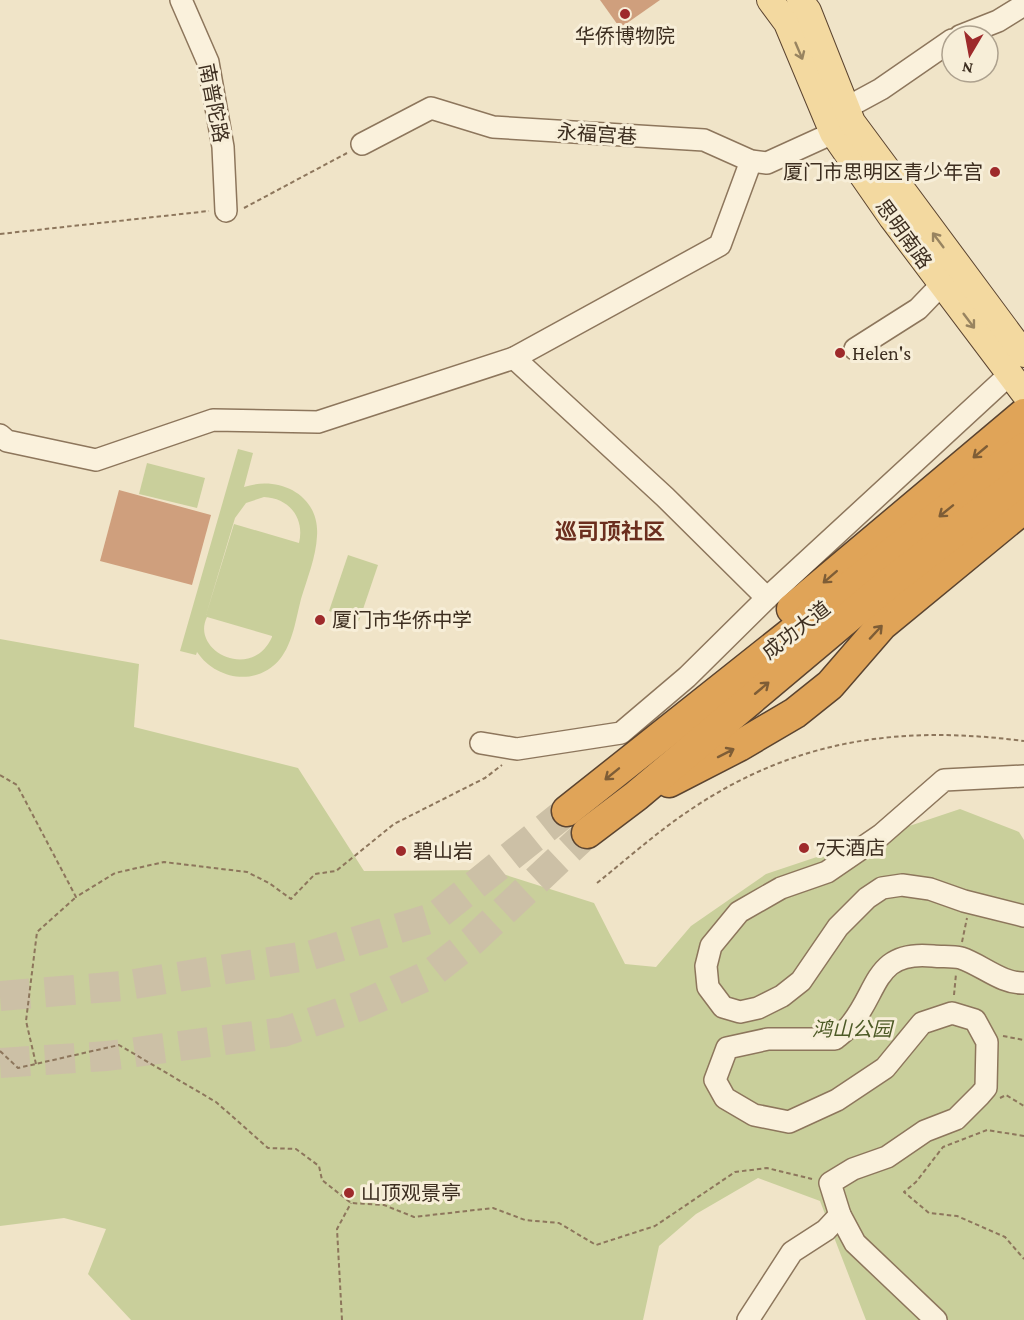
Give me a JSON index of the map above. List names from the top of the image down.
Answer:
{
  "streets": {
    "highway": ["成功大道"],
    "main road": ["思明南路"],
    "street": ["南普陀路", "永福宫巷"]
  },
  "districts": ["巡司顶社区"],
  "parks": ["鸿山公园"],
  "places": [
    "华侨博物院",
    "厦门市思明区青少年宫",
    "Helen's",
    "厦门市华侨中学",
    "7天酒店",
    "碧山岩",
    "山顶观景亭"
  ],
  "north": "bottom"
}
